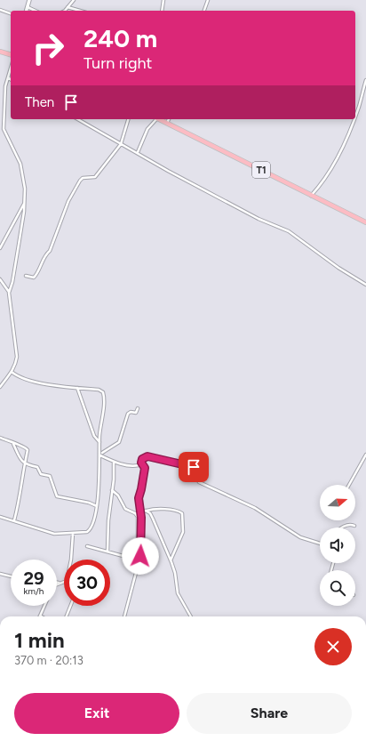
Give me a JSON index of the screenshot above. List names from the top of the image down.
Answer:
{
  "streets": {
    "highway": ["T1"]
  },
  "north": "right",
  "page": {
    "turn": ["240 m", "Turn right"],
    "then": "Then",
    "speed": "29 km/h",
    "limit": "30",
    "heading": ["1 min", "370 m · 20:13"],
    "buttons": ["Exit", "Share"]
  }
}
